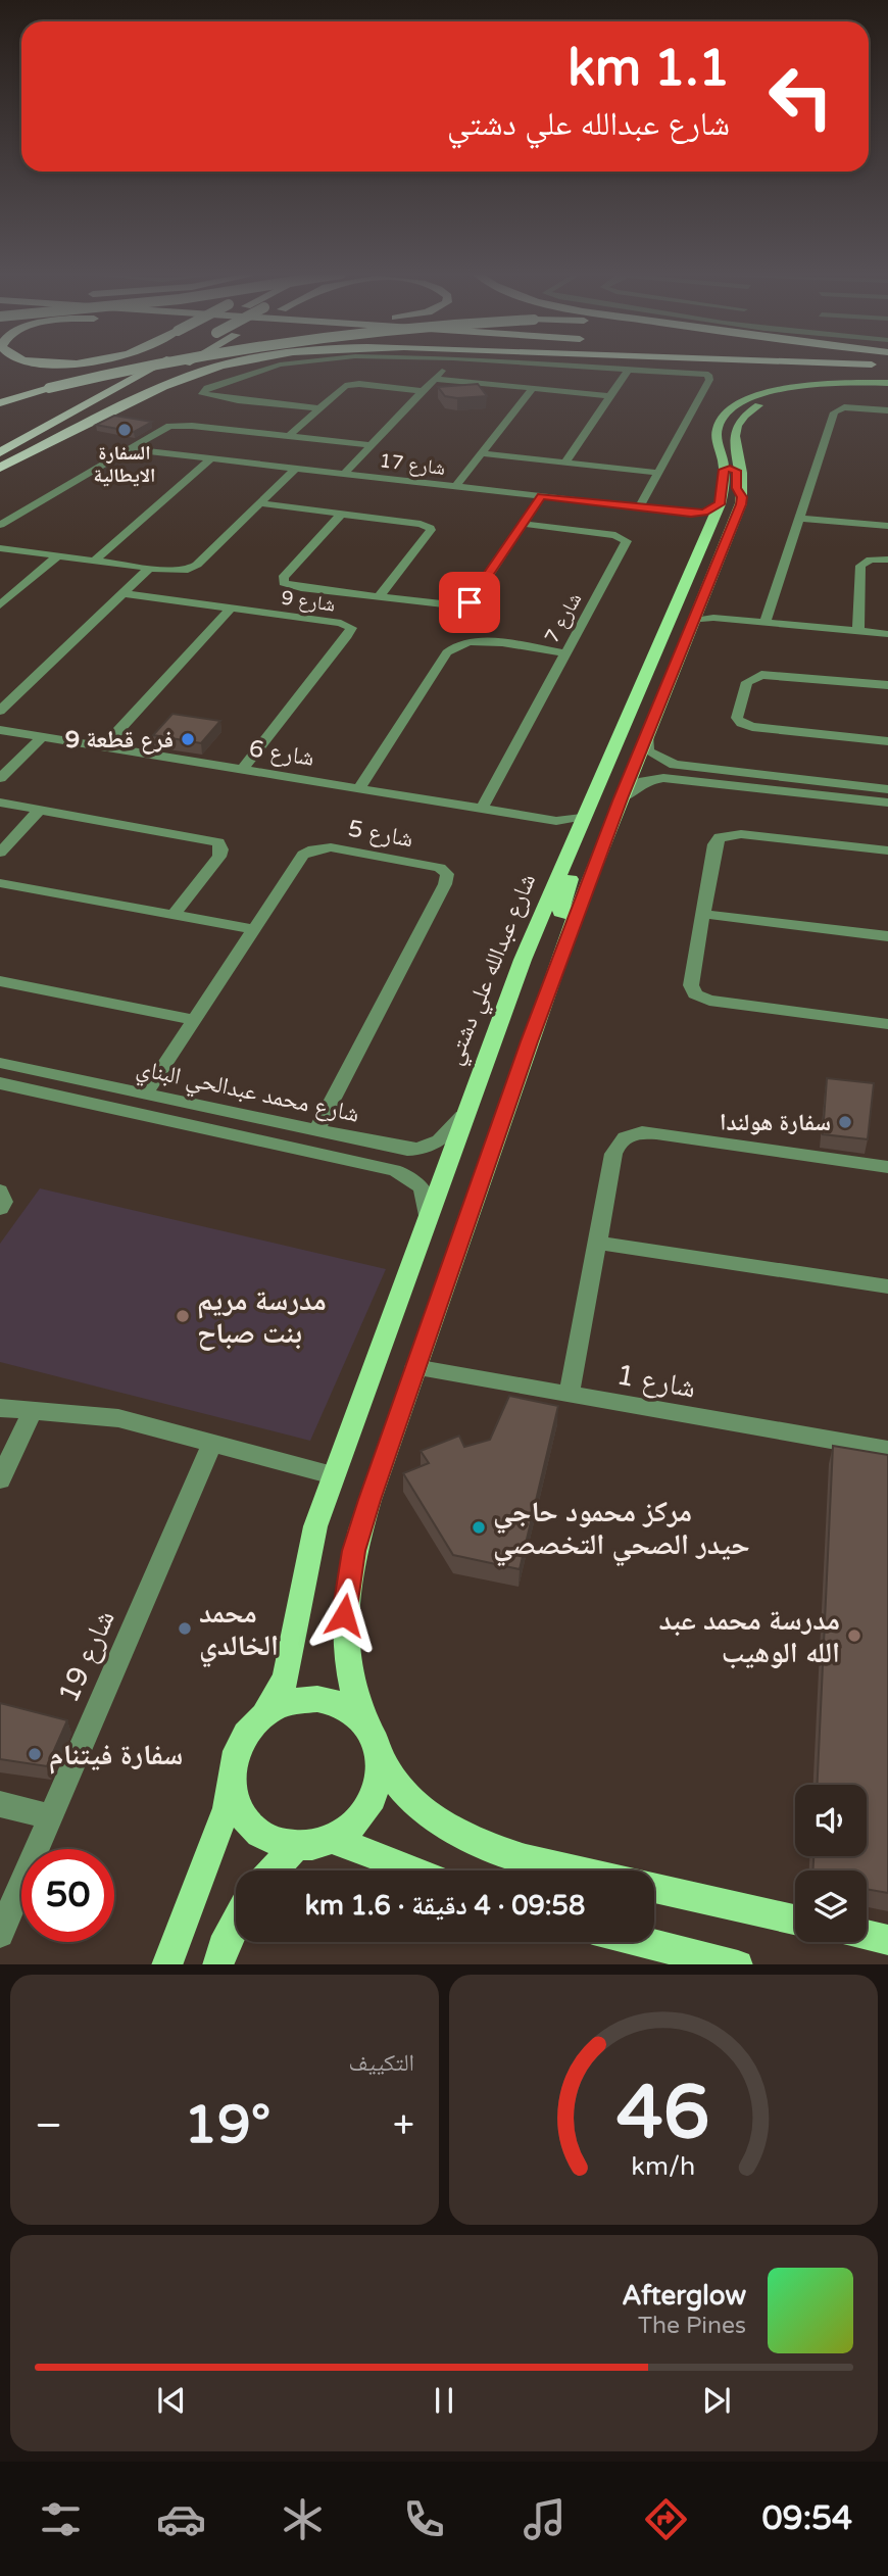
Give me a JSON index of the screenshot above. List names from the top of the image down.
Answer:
{
  "streets": {
    "main road": ["شارع عبدالله علي دشتي"],
    "street": [
      "شارع 17",
      "شارع 9",
      "شارع 7",
      "شارع 6",
      "شارع 5",
      "شارع محمد عبدالحي البناي",
      "شارع 1",
      "شارع 19"
    ]
  },
  "crossings": [
    ["شارع 17", "شارع عبدالله علي دشتي"],
    ["شارع 9", "شارع 6"],
    ["شارع 7", "شارع 6"],
    ["شارع 6", "شارع عبدالله علي دشتي"],
    ["شارع 5", "شارع محمد عبدالحي البناي"],
    ["شارع عبدالله علي دشتي", "شارع محمد عبدالحي البناي"],
    ["شارع عبدالله علي دشتي", "شارع 1"]
  ],
  "places": [
    "السفارة الايطالية",
    "فرع قطعة 9",
    "سفارة هولندا",
    "مدرسة مريم بنت صباح",
    "مركز محمود حاجي حيدر الصحي التخصصي",
    "محمد الخالدي",
    "مدرسة محمد عبد الله الوهيب",
    "سفارة فيتنام"
  ],
  "page": {
    "turn": ["1.1 km", "شارع عبدالله علي دشتي"],
    "limit": "50",
    "trip": "09:58 · 4 دقيقة · 1.6 km",
    "tile": "التكييف",
    "heat": ["−", "19°", "+"],
    "song": ["Afterglow", "The Pines"],
    "tabs": "09:54",
    "gauge": ["46", "km/h"]
  }
}
